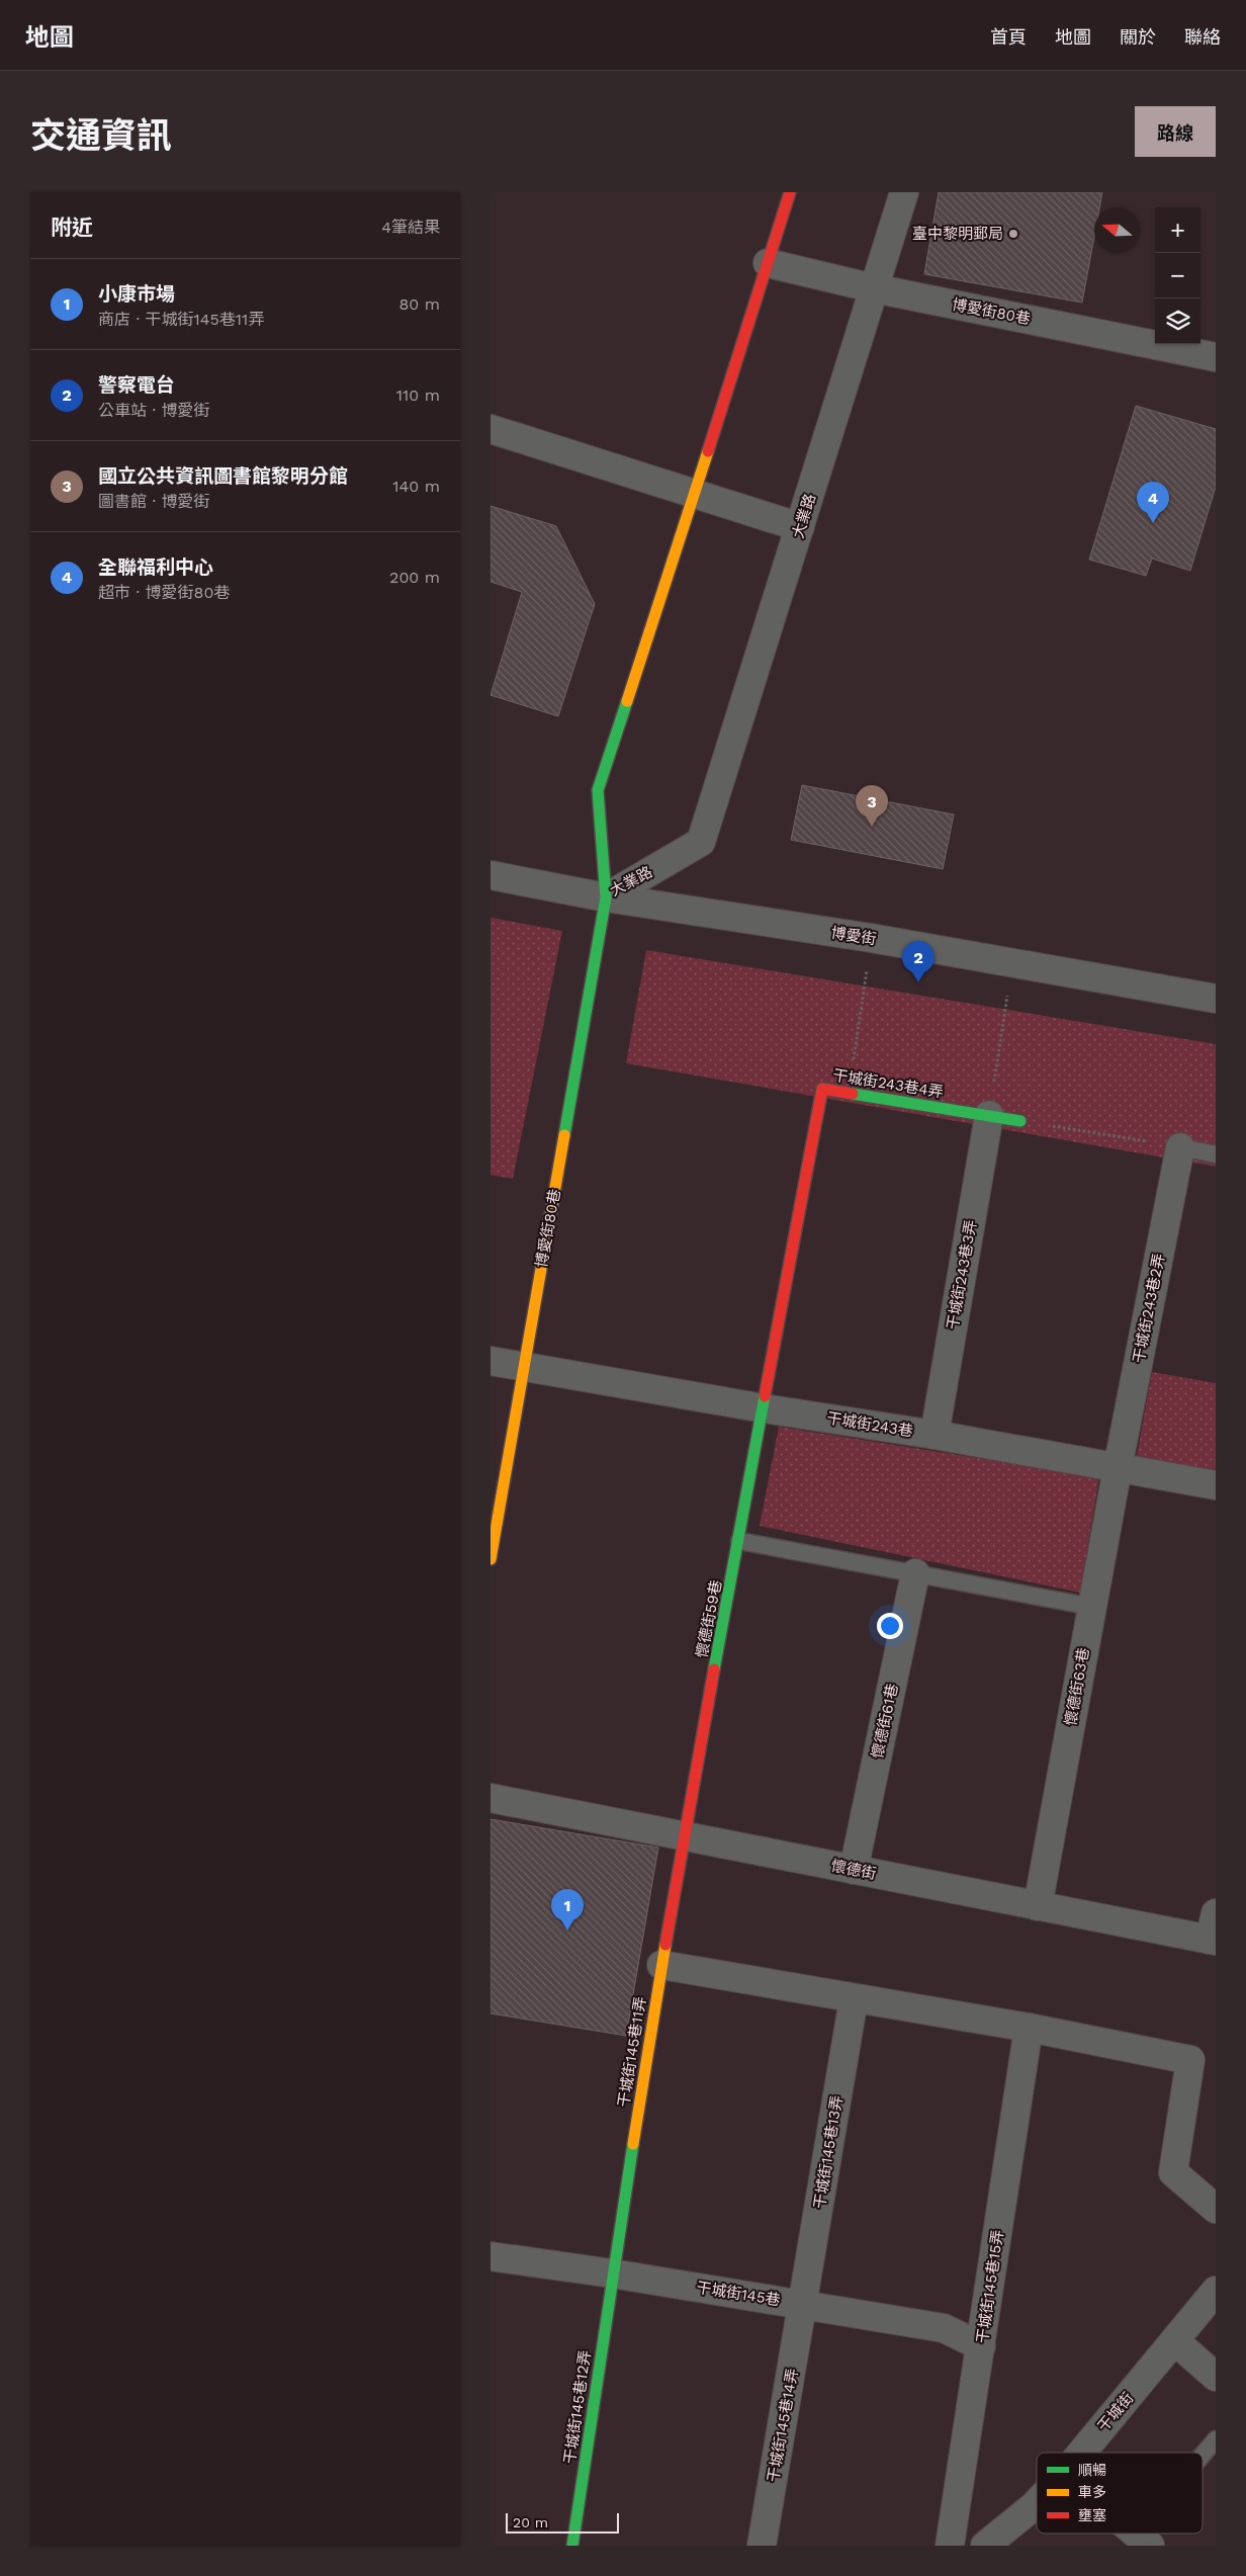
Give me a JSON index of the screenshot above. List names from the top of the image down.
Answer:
{
  "streets": {
    "street": [
      "博愛街80巷",
      "大業路",
      "博愛街",
      "干城街243巷4弄",
      "干城街243巷3弄",
      "干城街243巷2弄",
      "干城街243巷",
      "懷德街59巷",
      "懷德街63巷",
      "懷德街61巷",
      "懷德街",
      "干城街145巷11弄",
      "干城街145巷13弄",
      "干城街145巷15弄",
      "干城街145巷",
      "干城街145巷12弄",
      "干城街",
      "干城街145巷14弄"
    ]
  },
  "crossings": [
    ["博愛街80巷", "大業路"],
    ["博愛街80巷", "博愛街"],
    ["博愛街80巷", "干城街243巷"],
    ["大業路", "博愛街"],
    ["干城街243巷4弄", "干城街243巷3弄"],
    ["干城街243巷4弄", "干城街243巷"],
    ["干城街243巷4弄", "懷德街59巷"],
    ["干城街243巷3弄", "干城街243巷"],
    ["干城街243巷2弄", "干城街243巷"],
    ["干城街243巷2弄", "懷德街63巷"],
    ["干城街243巷", "懷德街59巷"],
    ["干城街243巷", "懷德街63巷"],
    ["懷德街59巷", "懷德街"],
    ["懷德街59巷", "干城街145巷11弄"],
    ["懷德街63巷", "懷德街"],
    ["懷德街61巷", "懷德街"],
    ["懷德街", "干城街145巷11弄"],
    ["干城街145巷11弄", "干城街145巷"],
    ["干城街145巷11弄", "干城街145巷12弄"],
    ["干城街145巷13弄", "干城街145巷"],
    ["干城街145巷13弄", "干城街145巷14弄"],
    ["干城街145巷15弄", "干城街145巷"],
    ["干城街145巷", "干城街145巷12弄"],
    ["干城街145巷", "干城街145巷14弄"]
  ],
  "places": ["臺中黎明郵局"],
  "legend": ["順暢", "車多", "壅塞"],
  "scale_bar": "20 m",
  "north": "left",
  "page": {
    "header": "地圖",
    "nav": [
      "首頁",
      "地圖",
      "關於",
      "聯絡"
    ],
    "title": "交通資訊",
    "buttons": "路線",
    "heading": ["附近", "4筆結果"],
    "map_buttons": ["+", "−"],
    "list": [
      {
        "mark": "1",
        "name": "小康市場",
        "note": "商店 · 干城街145巷11弄",
        "value": "80 m"
      },
      {
        "mark": "2",
        "name": "警察電台",
        "note": "公車站 · 博愛街",
        "value": "110 m"
      },
      {
        "mark": "3",
        "name": "國立公共資訊圖書館黎明分館",
        "note": "圖書館 · 博愛街",
        "value": "140 m"
      },
      {
        "mark": "4",
        "name": "全聯福利中心",
        "note": "超市 · 博愛街80巷",
        "value": "200 m"
      }
    ],
    "pins": [
      "4",
      "3",
      "2",
      "1"
    ],
    "scale": "20 m"
  }
}
